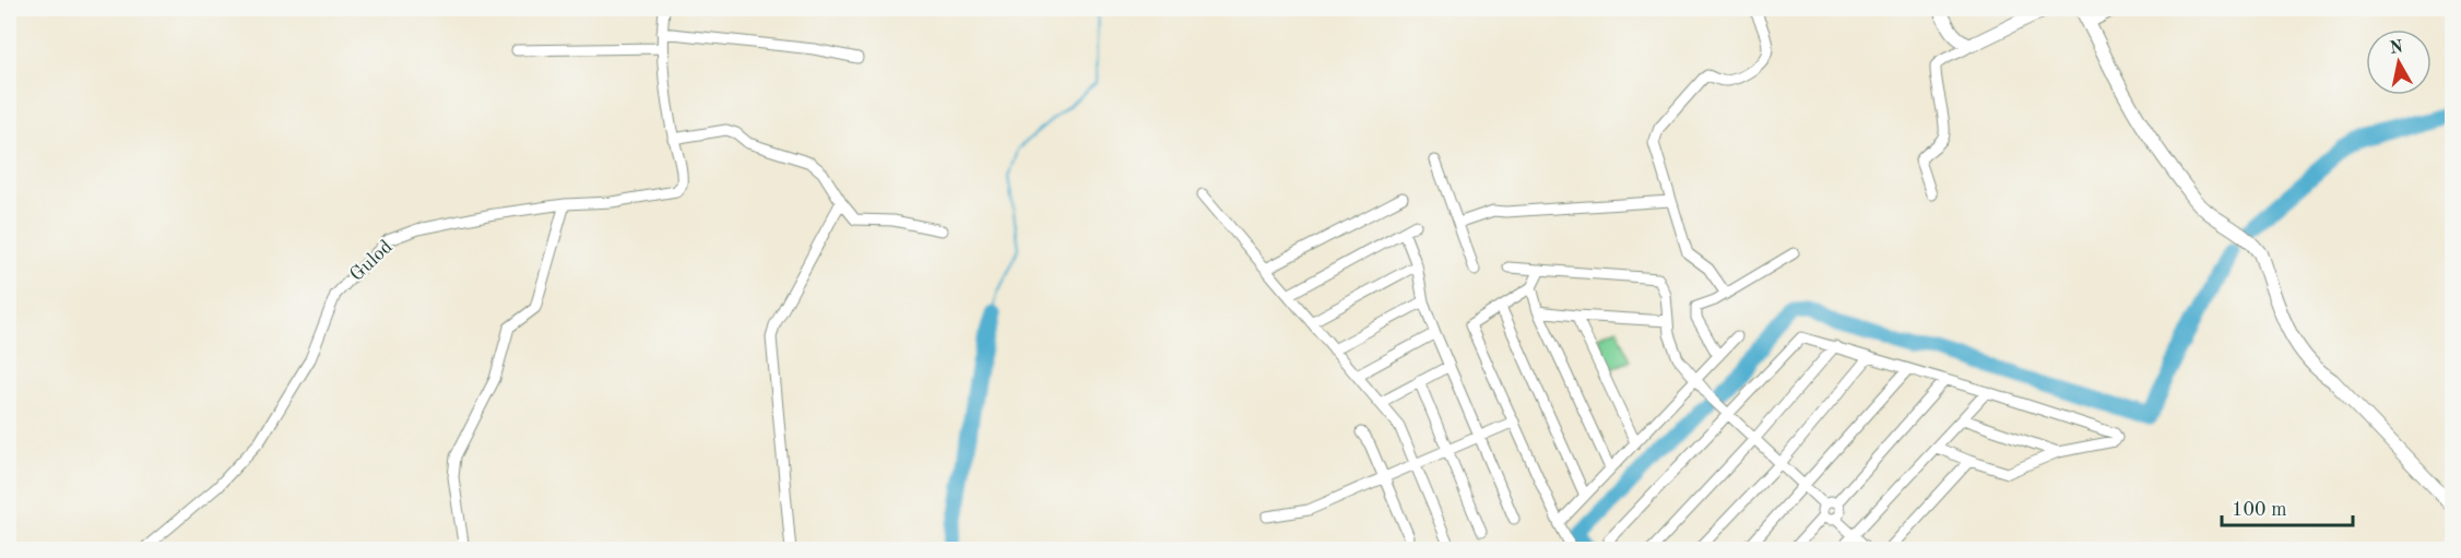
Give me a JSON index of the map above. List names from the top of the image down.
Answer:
{
  "streets": {
    "street": ["Gulod"]
  },
  "scale_bar": "100 m",
  "north": "top"
}
